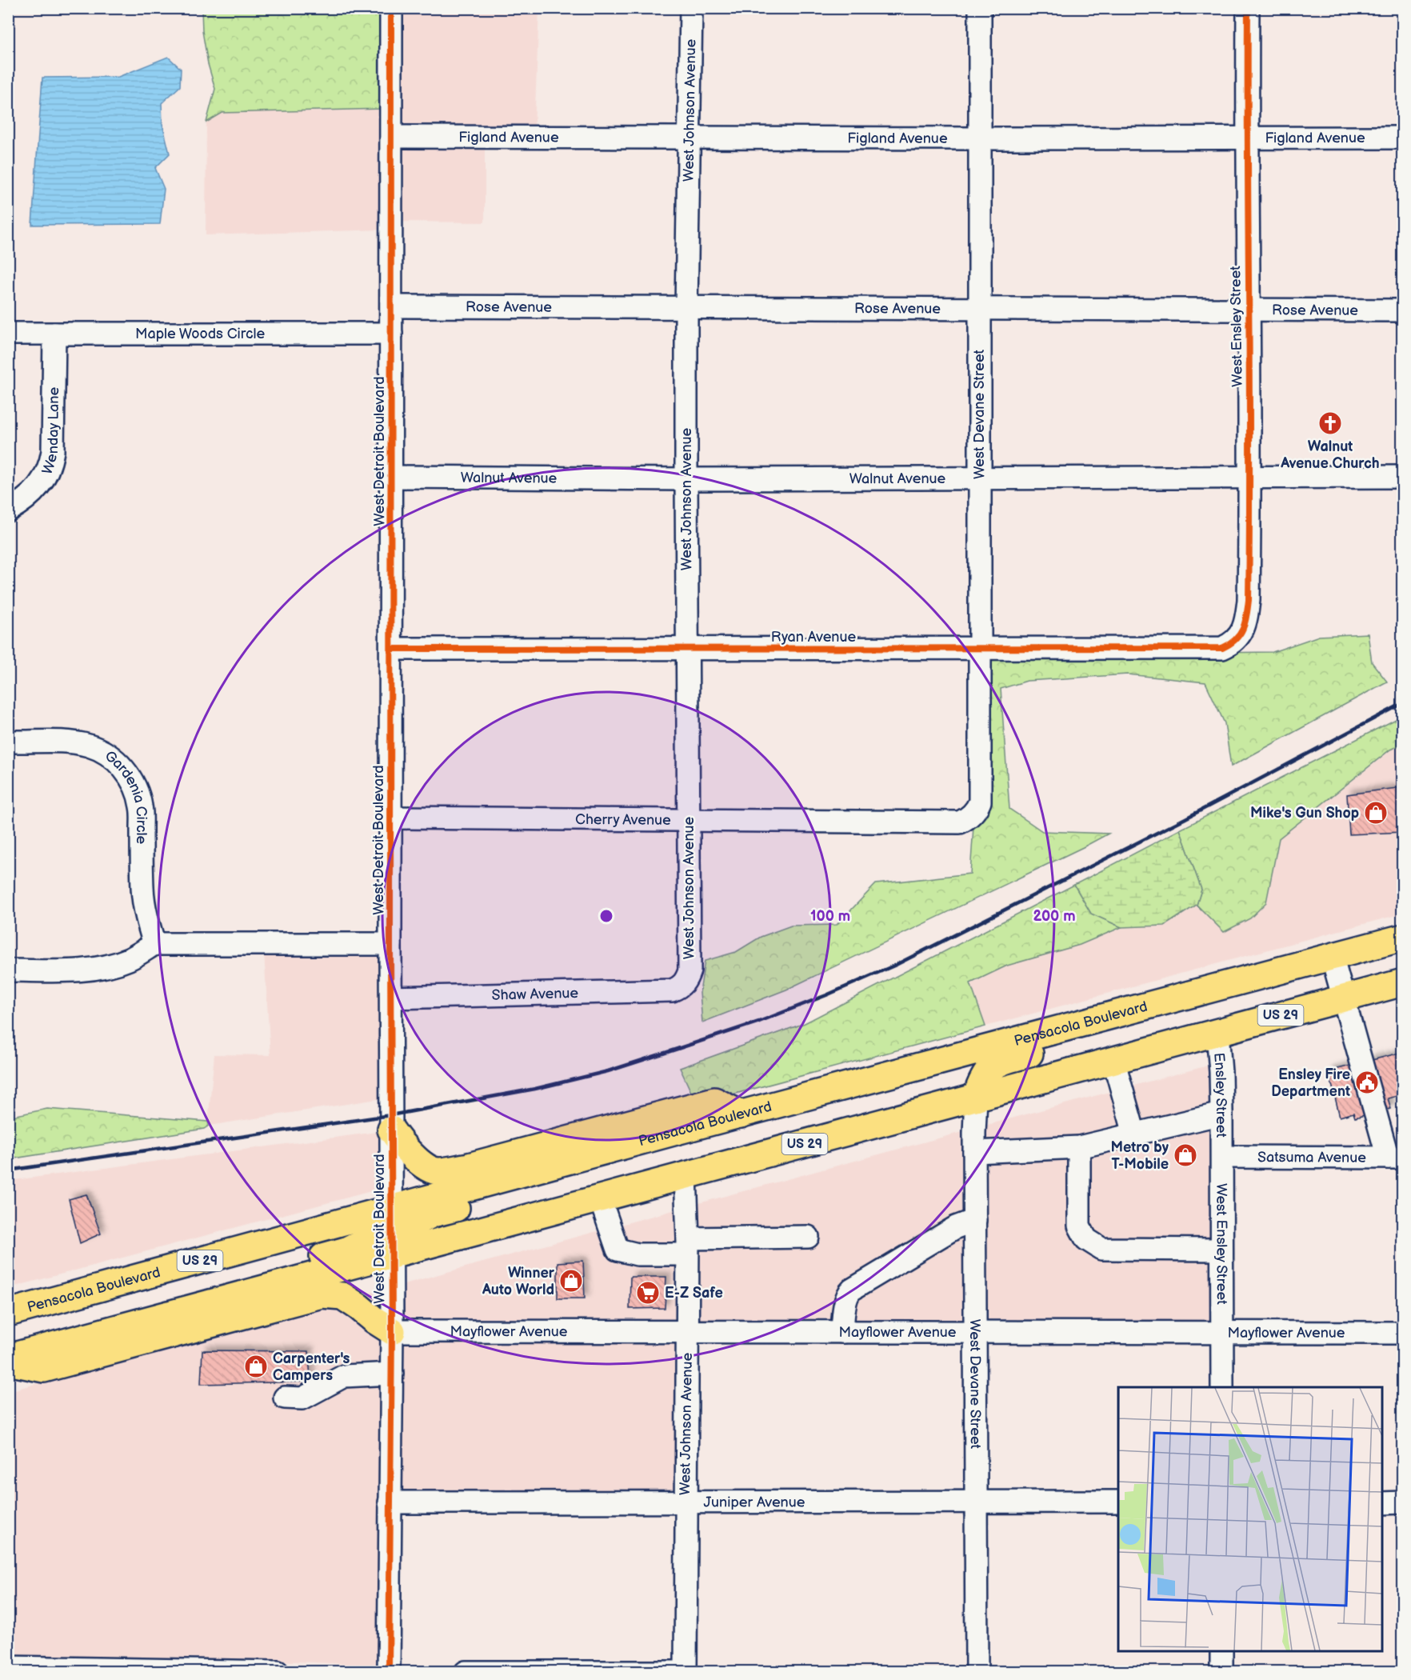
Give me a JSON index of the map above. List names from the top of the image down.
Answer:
{
  "streets": {
    "highway": ["US 29", "Pensacola Boulevard"],
    "street": [
      "West Johnson Avenue",
      "Figland Avenue",
      "Rose Avenue",
      "West Ensley Street",
      "Maple Woods Circle",
      "West Devane Street",
      "Wenday Lane",
      "West Detroit Boulevard",
      "Walnut Avenue",
      "Ryan Avenue",
      "Gardenia Circle",
      "Cherry Avenue",
      "Shaw Avenue",
      "Ensley Street",
      "Satsuma Avenue",
      "Mayflower Avenue",
      "Juniper Avenue"
    ]
  },
  "crossings": [
    ["West Johnson Avenue", "Figland Avenue"],
    ["West Johnson Avenue", "Rose Avenue"],
    ["West Johnson Avenue", "Walnut Avenue"],
    ["West Johnson Avenue", "Ryan Avenue"],
    ["West Johnson Avenue", "Cherry Avenue"],
    ["West Johnson Avenue", "Shaw Avenue"],
    ["West Johnson Avenue", "US 29"],
    ["West Johnson Avenue", "Mayflower Avenue"],
    ["West Johnson Avenue", "Juniper Avenue"],
    ["Figland Avenue", "West Ensley Street"],
    ["Figland Avenue", "West Devane Street"],
    ["Figland Avenue", "West Detroit Boulevard"],
    ["Rose Avenue", "West Ensley Street"],
    ["Rose Avenue", "West Devane Street"],
    ["Rose Avenue", "West Detroit Boulevard"],
    ["West Ensley Street", "Walnut Avenue"],
    ["West Ensley Street", "Ryan Avenue"],
    ["West Ensley Street", "Ensley Street"],
    ["West Ensley Street", "Satsuma Avenue"],
    ["West Ensley Street", "Mayflower Avenue"],
    ["Maple Woods Circle", "Wenday Lane"],
    ["Maple Woods Circle", "West Detroit Boulevard"],
    ["West Devane Street", "Walnut Avenue"],
    ["West Devane Street", "Ryan Avenue"],
    ["West Devane Street", "Cherry Avenue"],
    ["West Devane Street", "US 29"],
    ["West Devane Street", "Mayflower Avenue"],
    ["West Devane Street", "Juniper Avenue"],
    ["West Detroit Boulevard", "Walnut Avenue"],
    ["West Detroit Boulevard", "Ryan Avenue"],
    ["West Detroit Boulevard", "Cherry Avenue"],
    ["West Detroit Boulevard", "Shaw Avenue"],
    ["West Detroit Boulevard", "US 29"],
    ["West Detroit Boulevard", "Pensacola Boulevard"],
    ["West Detroit Boulevard", "Mayflower Avenue"],
    ["West Detroit Boulevard", "Juniper Avenue"],
    ["US 29", "Ensley Street"],
    ["Ensley Street", "Satsuma Avenue"]
  ],
  "places": {
    "church": ["Walnut Avenue Church"],
    "shop": [
      "Mike's Gun Shop",
      "Metro by T-Mobile",
      "Winner Auto World",
      "Carpenter's Campers"
    ],
    "public building": ["Ensley Fire Department"],
    "supermarket": ["E-Z Safe"]
  },
  "rings": ["100 m", "200 m"]
}
